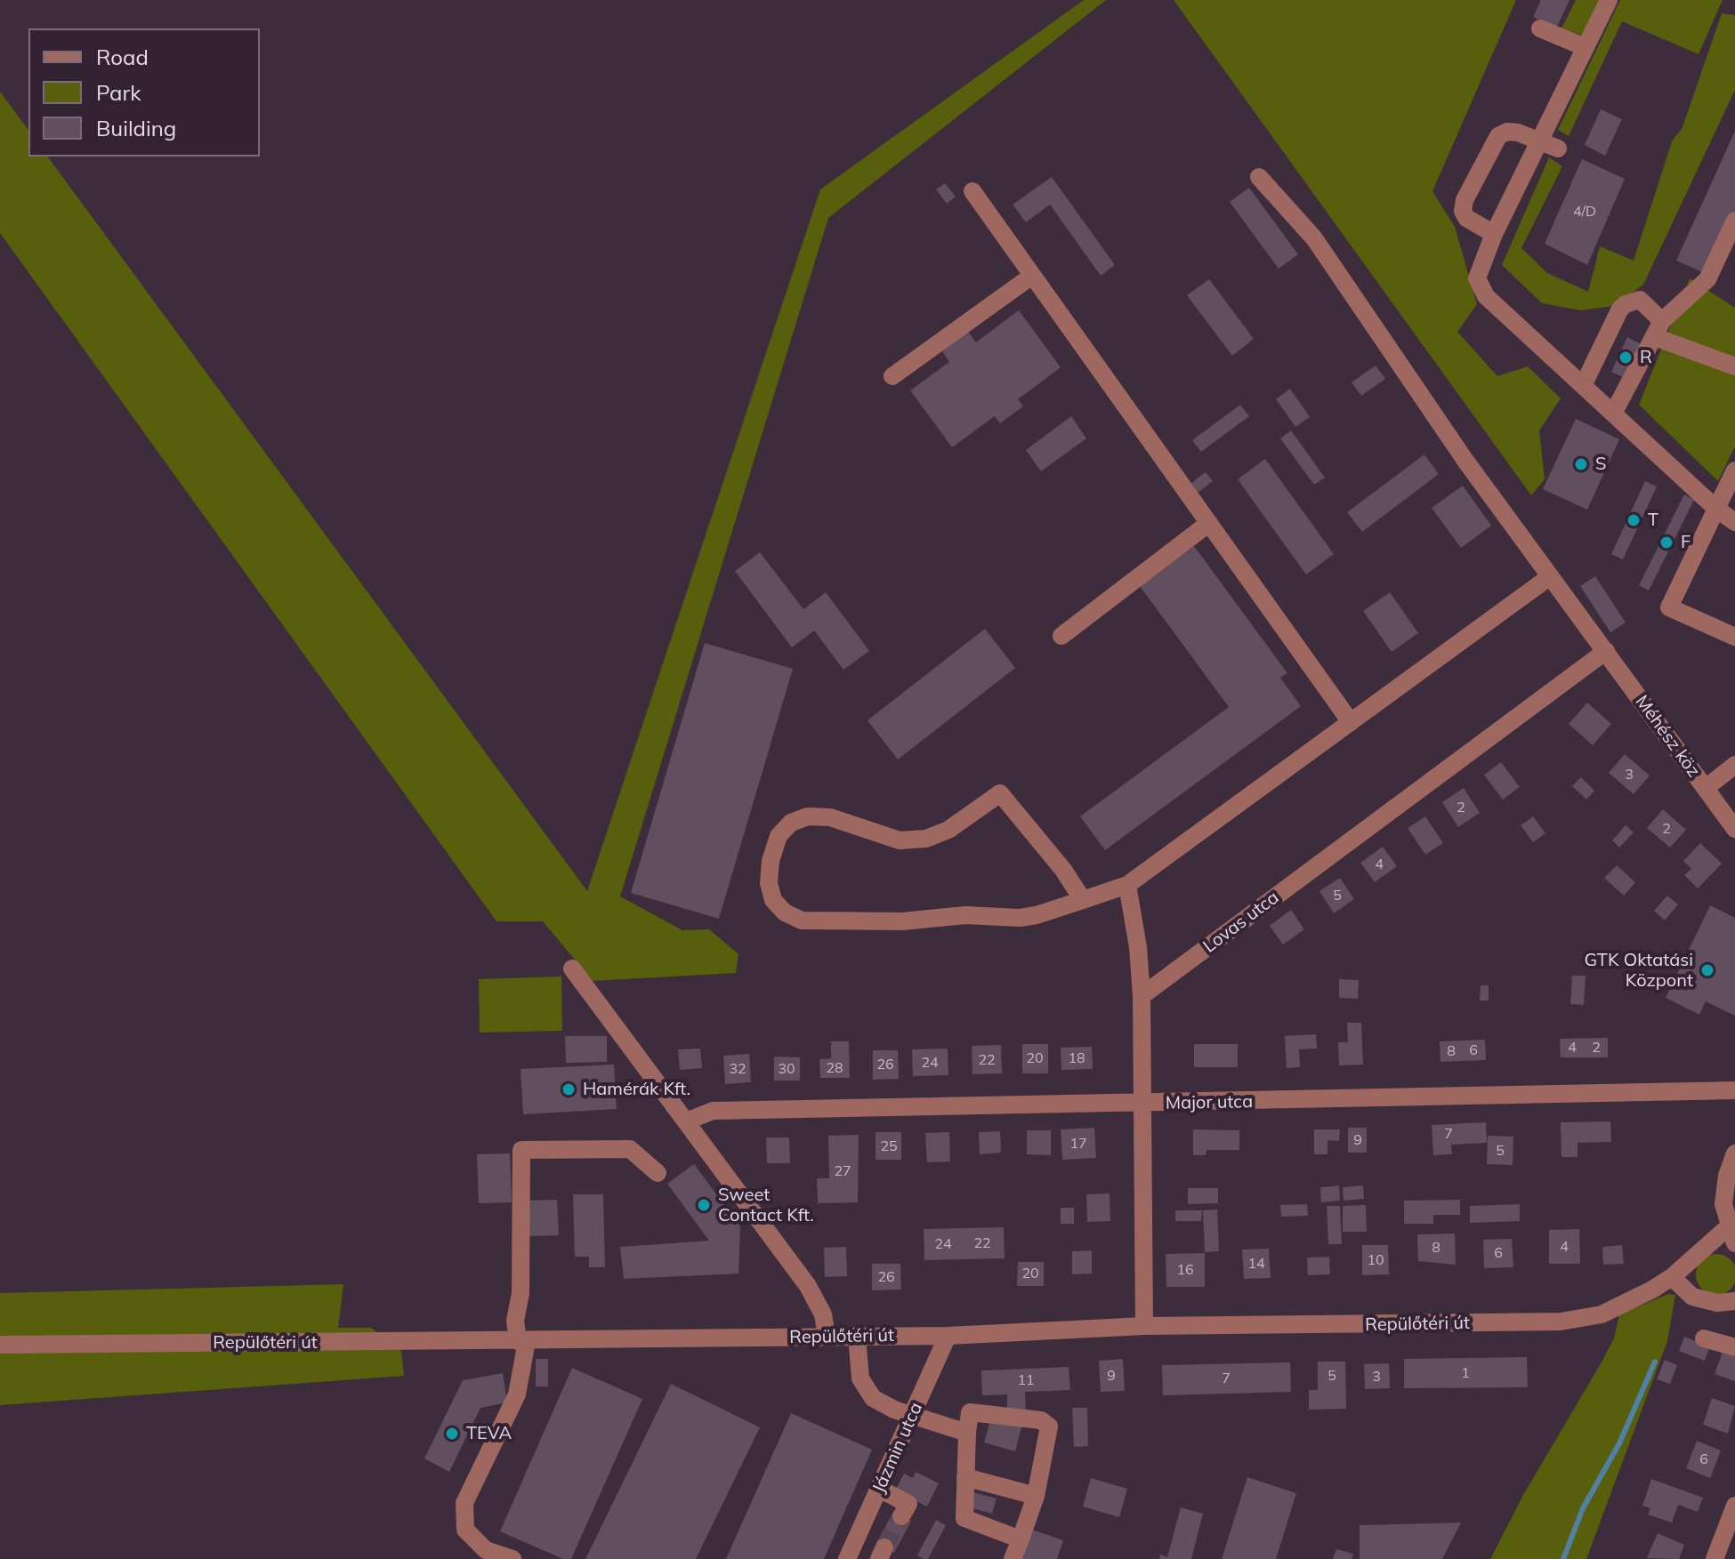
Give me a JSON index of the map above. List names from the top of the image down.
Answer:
{
  "streets": {
    "street": [
      "Méhész köz",
      "Lovas utca",
      "Major utca",
      "Repülőtéri út",
      "Jázmin utca"
    ]
  },
  "crossings": [
    ["Méhész köz", "Lovas utca"],
    ["Repülőtéri út", "Jázmin utca"]
  ],
  "places": [
    "R",
    "S",
    "T",
    "F",
    "GTK Oktatási Központ",
    "Hamérák Kft.",
    "Sweet Contact Kft.",
    "TEVA"
  ],
  "house_numbers": [
    "4/D",
    "3",
    "2",
    "2",
    "4",
    "5",
    "4",
    "2",
    "6",
    "8",
    "20",
    "18",
    "22",
    "24",
    "26",
    "28",
    "32",
    "30",
    "7",
    "9",
    "17",
    "25",
    "5",
    "27",
    "22",
    "24",
    "4",
    "8",
    "6",
    "10",
    "14",
    "16",
    "20",
    "26",
    "1",
    "9",
    "5",
    "3",
    "7",
    "11",
    "6"
  ],
  "legend": ["Road", "Park", "Building"]
}
